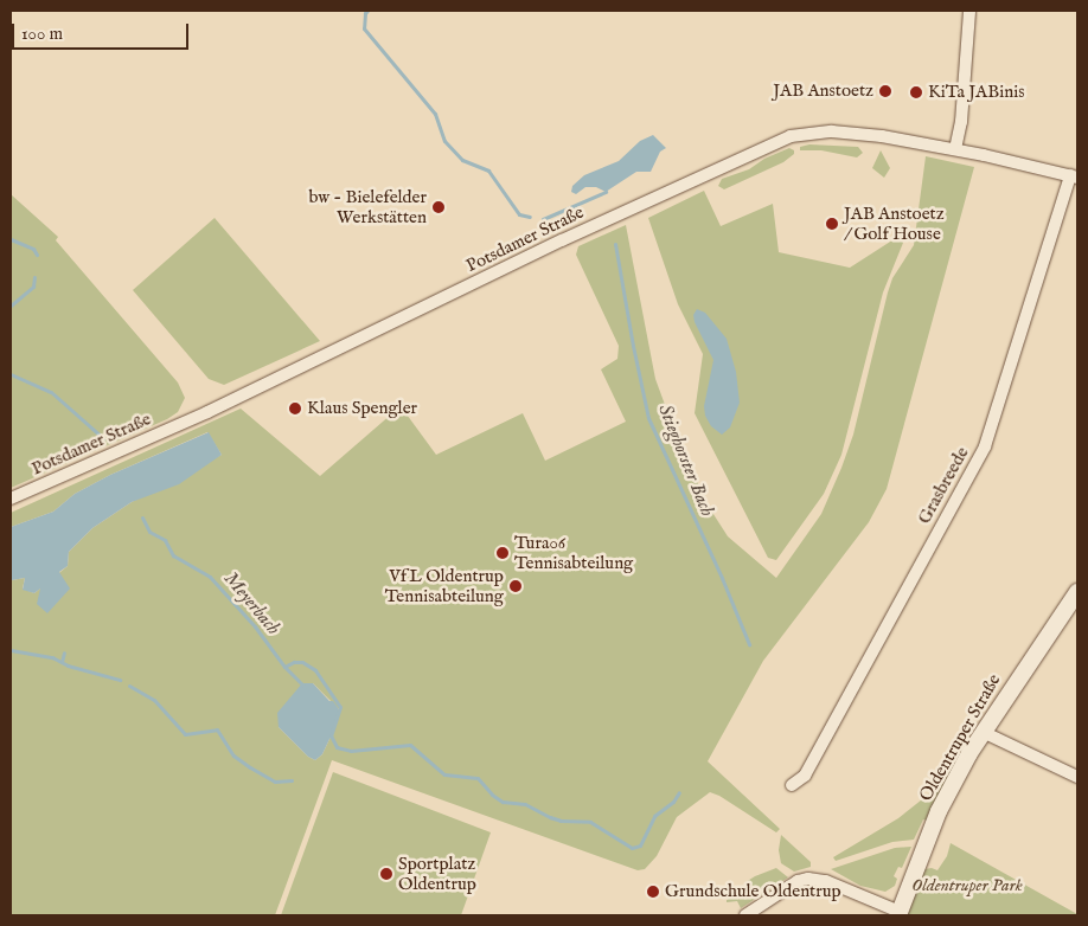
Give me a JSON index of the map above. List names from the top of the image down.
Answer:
{
  "streets": {
    "street": ["Potsdamer Straße", "Grasbreede", "Oldentruper Straße"]
  },
  "crossings": [
    ["Potsdamer Straße", "Grasbreede"]
  ],
  "water": ["Stieghorster Bach", "Meyerbach"],
  "parks": ["Oldentruper Park"],
  "places": [
    "JAB Anstoetz",
    "KiTa JABinis",
    "bw - Bielefelder Werkstätten",
    "JAB Anstoetz / Golf House",
    "Klaus Spengler",
    "Tura06 Tennisabteilung",
    "VfL Oldentrup Tennisabteilung",
    "Sportplatz Oldentrup",
    "Grundschule Oldentrup"
  ],
  "scale_bar": "100 m"
}
